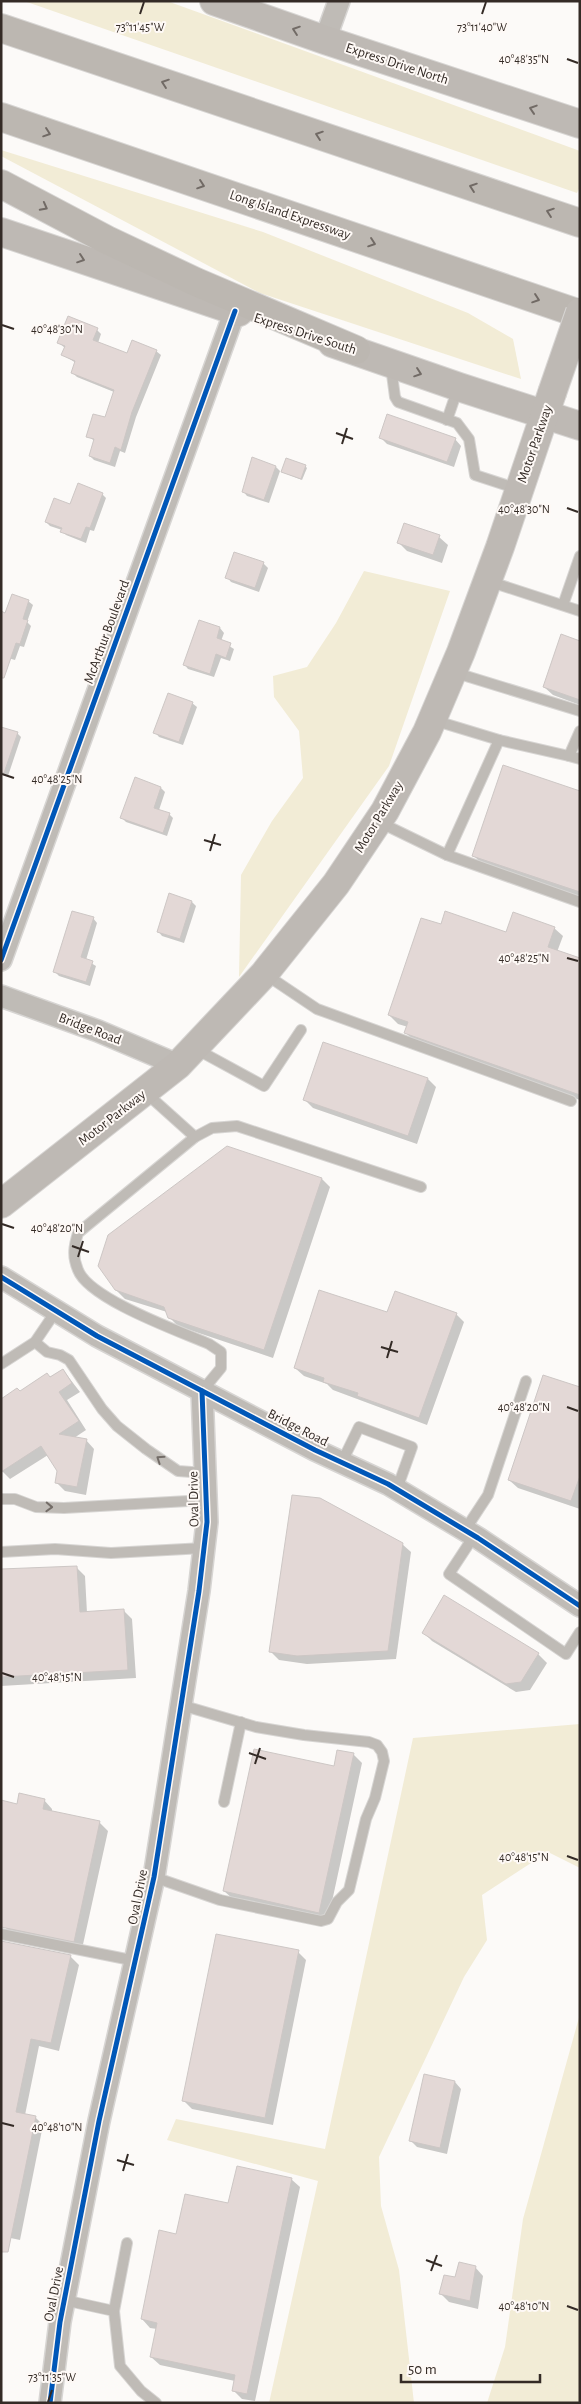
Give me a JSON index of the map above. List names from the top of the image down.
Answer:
{
  "streets": {
    "highway": ["Long Island Expressway"],
    "main road": ["Express Drive North", "Express Drive South", "Motor Parkway"],
    "street": ["McArthur Boulevard", "Bridge Road", "Oval Drive"]
  },
  "crossings": [
    ["Long Island Expressway", "Motor Parkway"],
    ["Express Drive South", "Motor Parkway"],
    ["Express Drive South", "McArthur Boulevard"],
    ["Motor Parkway", "Bridge Road"],
    ["Bridge Road", "Oval Drive"]
  ],
  "one_way": ["Express Drive North", "Express Drive South"],
  "scale_bar": "50 m",
  "coordinates": [
    "73°11'45\"W",
    "73°11'40\"W",
    "40°48'35\"N",
    "40°48'30\"N",
    "40°48'25\"N",
    "40°48'20\"N",
    "40°48'15\"N",
    "40°48'10\"N",
    "73°11'35\"W"
  ]
}
